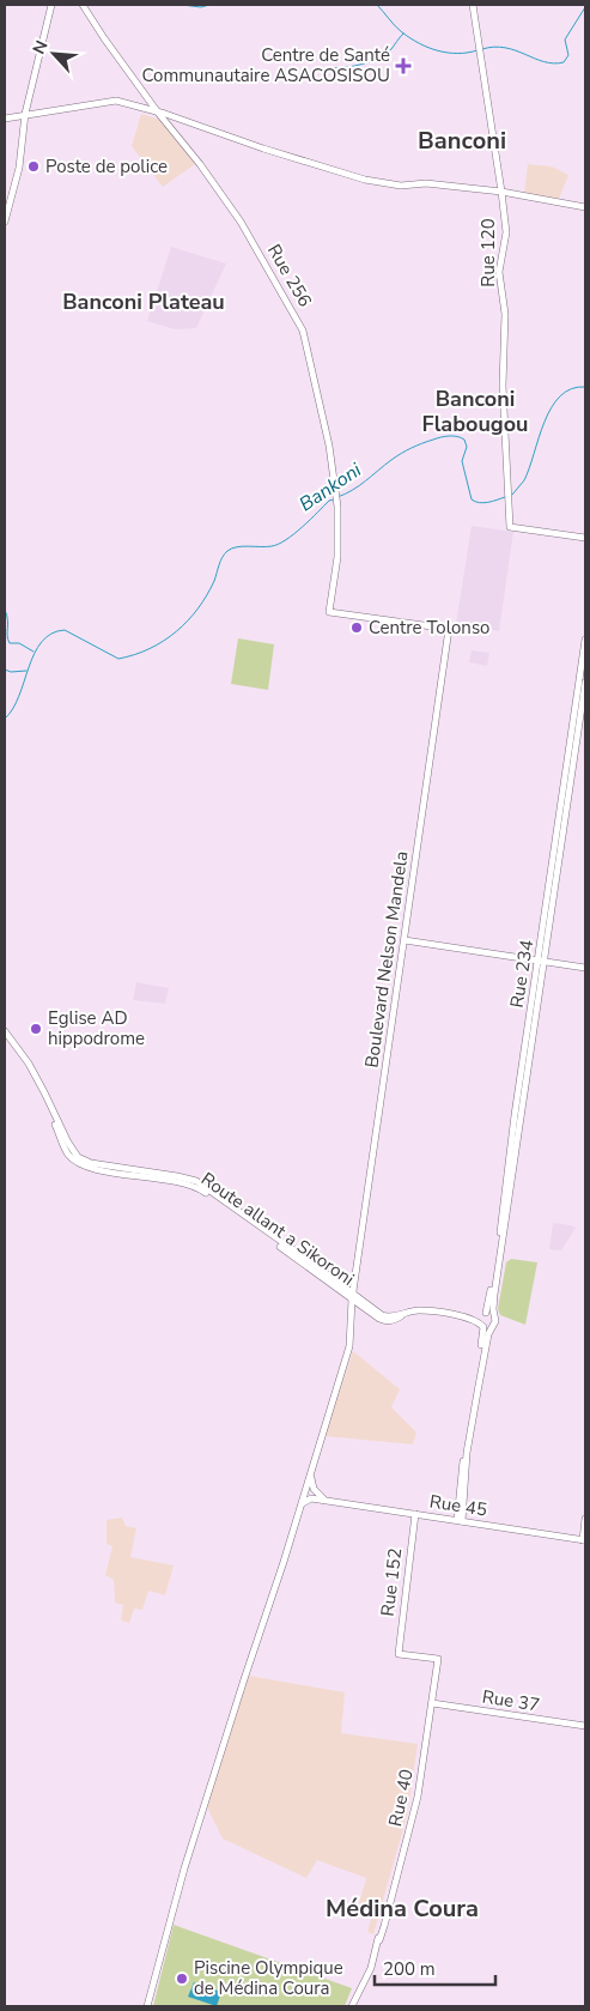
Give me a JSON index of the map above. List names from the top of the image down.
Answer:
{
  "streets": {
    "street": [
      "Rue 120",
      "Rue 256",
      "Boulevard Nelson Mandela",
      "Rue 234",
      "Route allant a Sikoroni",
      "Rue 45",
      "Rue 152",
      "Rue 37",
      "Rue 40"
    ]
  },
  "crossings": [
    ["Rue 256", "Boulevard Nelson Mandela"],
    ["Boulevard Nelson Mandela", "Route allant a Sikoroni"],
    ["Boulevard Nelson Mandela", "Rue 45"],
    ["Rue 45", "Rue 152"],
    ["Rue 152", "Rue 40"],
    ["Rue 37", "Rue 40"]
  ],
  "districts": [
    "Banconi",
    "Banconi Plateau",
    "Banconi Flabougou",
    "Médina Coura"
  ],
  "water": ["Bankoni"],
  "places": {
    "health": ["Centre de Santé Communautaire ASACOSISOU"],
    "other": [
      "Poste de police",
      "Centre Tolonso",
      "Eglise AD hippodrome",
      "Piscine Olympique de Médina Coura"
    ]
  },
  "scale_bar": "200 m",
  "north": "top left"
}
